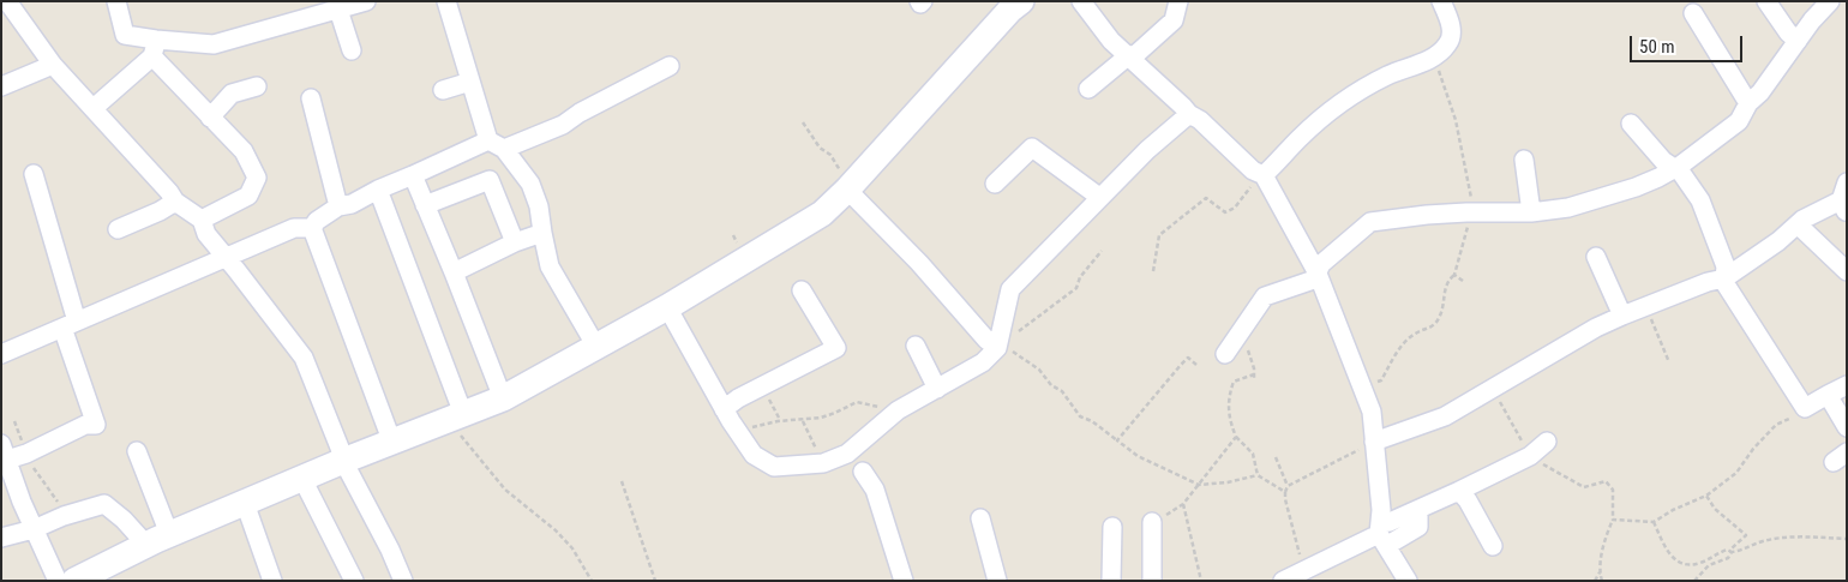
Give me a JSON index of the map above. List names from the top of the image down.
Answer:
{
  "scale_bar": "50 m"
}
